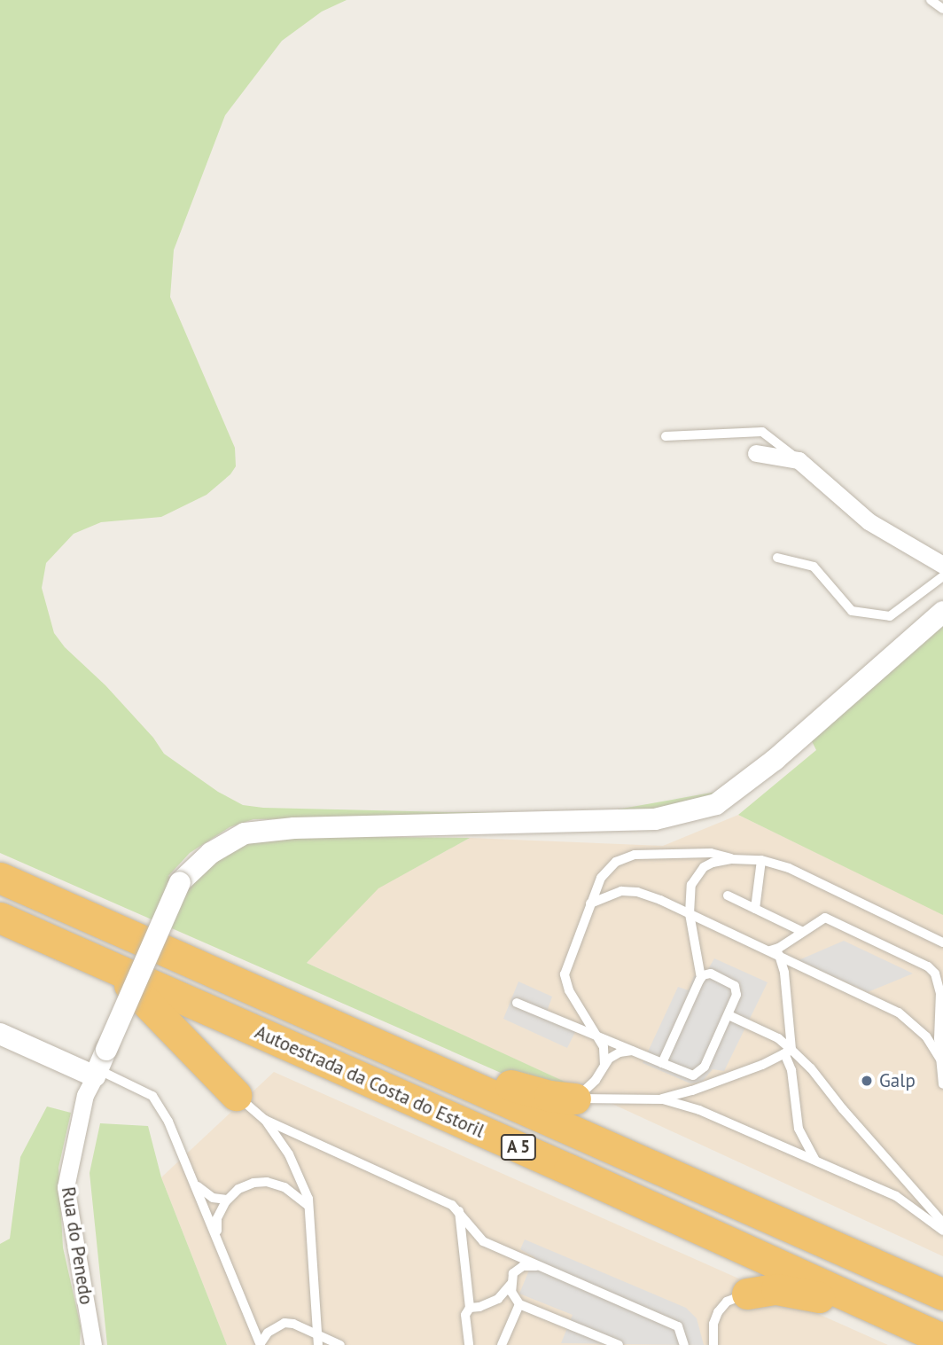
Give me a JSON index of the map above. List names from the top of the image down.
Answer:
{
  "streets": {
    "highway": ["Autoestrada da Costa do Estoril", "A 5"],
    "street": ["Rua do Penedo"]
  },
  "places": ["Galp"]
}
